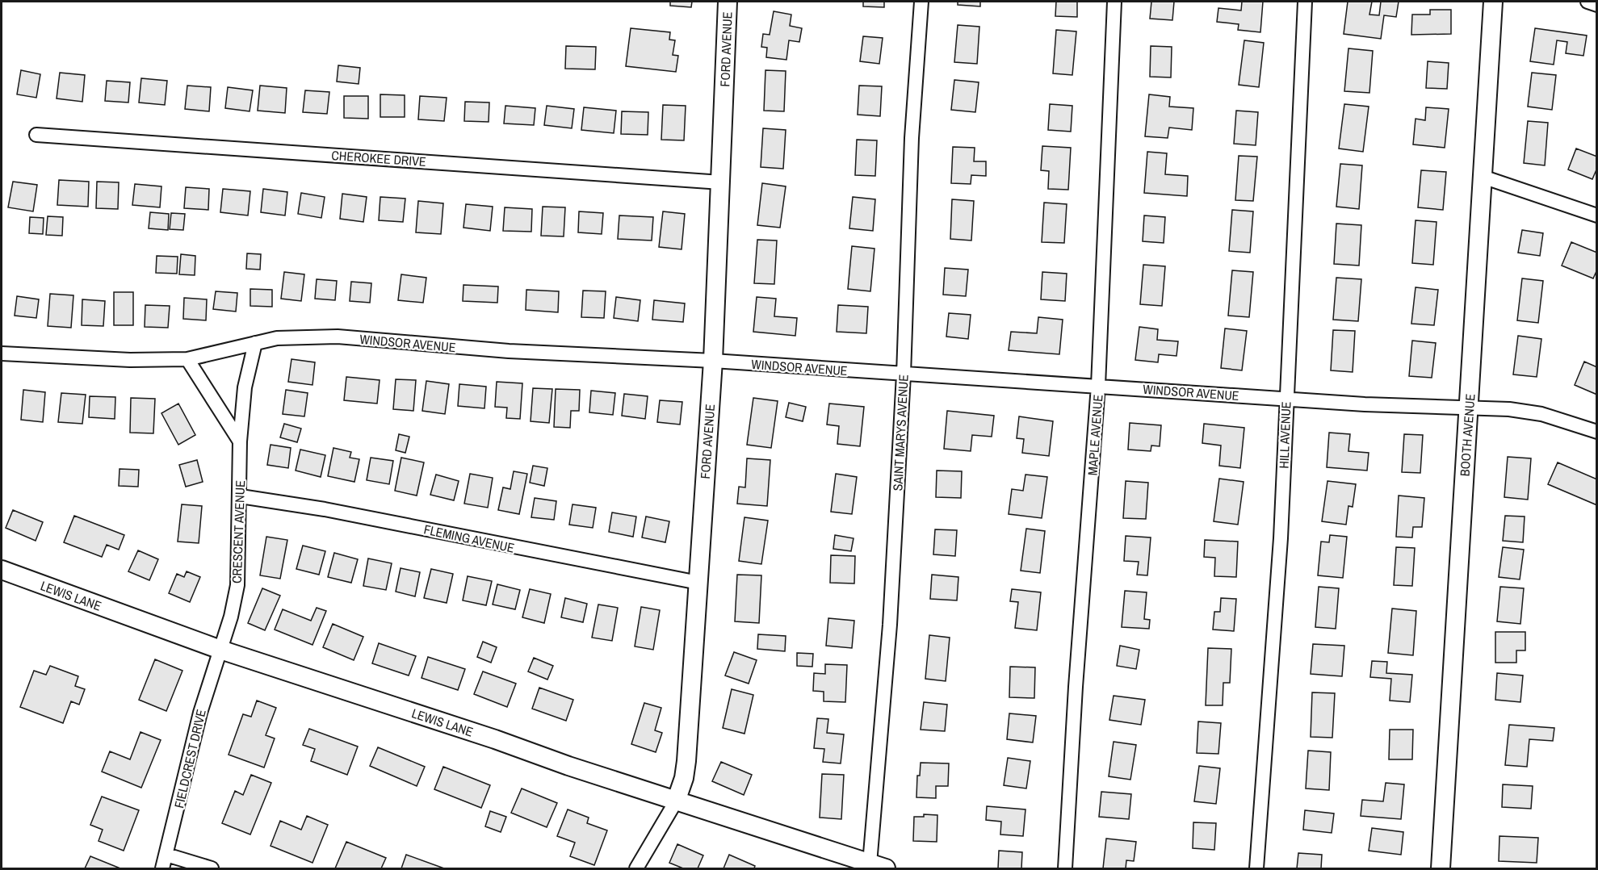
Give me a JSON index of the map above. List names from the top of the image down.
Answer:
{
  "streets": {
    "street": [
      "FORD AVENUE",
      "CHEROKEE DRIVE",
      "WINDSOR AVENUE",
      "SAINT MARYS AVENUE",
      "MAPLE AVENUE",
      "HILL AVENUE",
      "BOOTH AVENUE",
      "CRESCENT AVENUE",
      "FLEMING AVENUE",
      "LEWIS LANE",
      "FIELDCREST DRIVE"
    ]
  },
  "crossings": [
    ["FORD AVENUE", "CHEROKEE DRIVE"],
    ["FORD AVENUE", "WINDSOR AVENUE"],
    ["FORD AVENUE", "FLEMING AVENUE"],
    ["FORD AVENUE", "LEWIS LANE"],
    ["WINDSOR AVENUE", "SAINT MARYS AVENUE"],
    ["WINDSOR AVENUE", "MAPLE AVENUE"],
    ["WINDSOR AVENUE", "HILL AVENUE"],
    ["WINDSOR AVENUE", "BOOTH AVENUE"],
    ["WINDSOR AVENUE", "CRESCENT AVENUE"],
    ["SAINT MARYS AVENUE", "LEWIS LANE"],
    ["CRESCENT AVENUE", "FLEMING AVENUE"],
    ["CRESCENT AVENUE", "LEWIS LANE"],
    ["CRESCENT AVENUE", "FIELDCREST DRIVE"],
    ["LEWIS LANE", "FIELDCREST DRIVE"]
  ]
}
